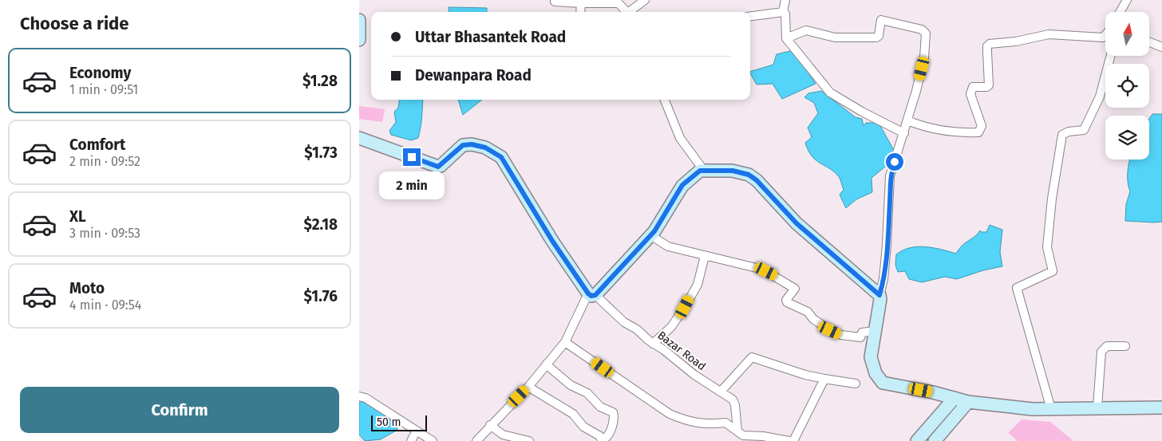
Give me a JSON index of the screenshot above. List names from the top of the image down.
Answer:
{
  "streets": {
    "street": ["Bazar Road"]
  },
  "scale_bar": "50 m",
  "north": "top",
  "page": {
    "heading": "Choose a ride",
    "banner": ["Uttar Bhasantek Road", "Dewanpara Road"],
    "list": [
      {
        "name": "Economy",
        "note": "1 min · 09:51",
        "value": "$1.28"
      },
      {
        "name": "Comfort",
        "note": "2 min · 09:52",
        "value": "$1.73"
      },
      {
        "name": "XL",
        "note": "3 min · 09:53",
        "value": "$2.18"
      },
      {
        "name": "Moto",
        "note": "4 min · 09:54",
        "value": "$1.76"
      }
    ],
    "bubble": "2 min",
    "buttons": "Confirm",
    "scale": "50 m"
  }
}
